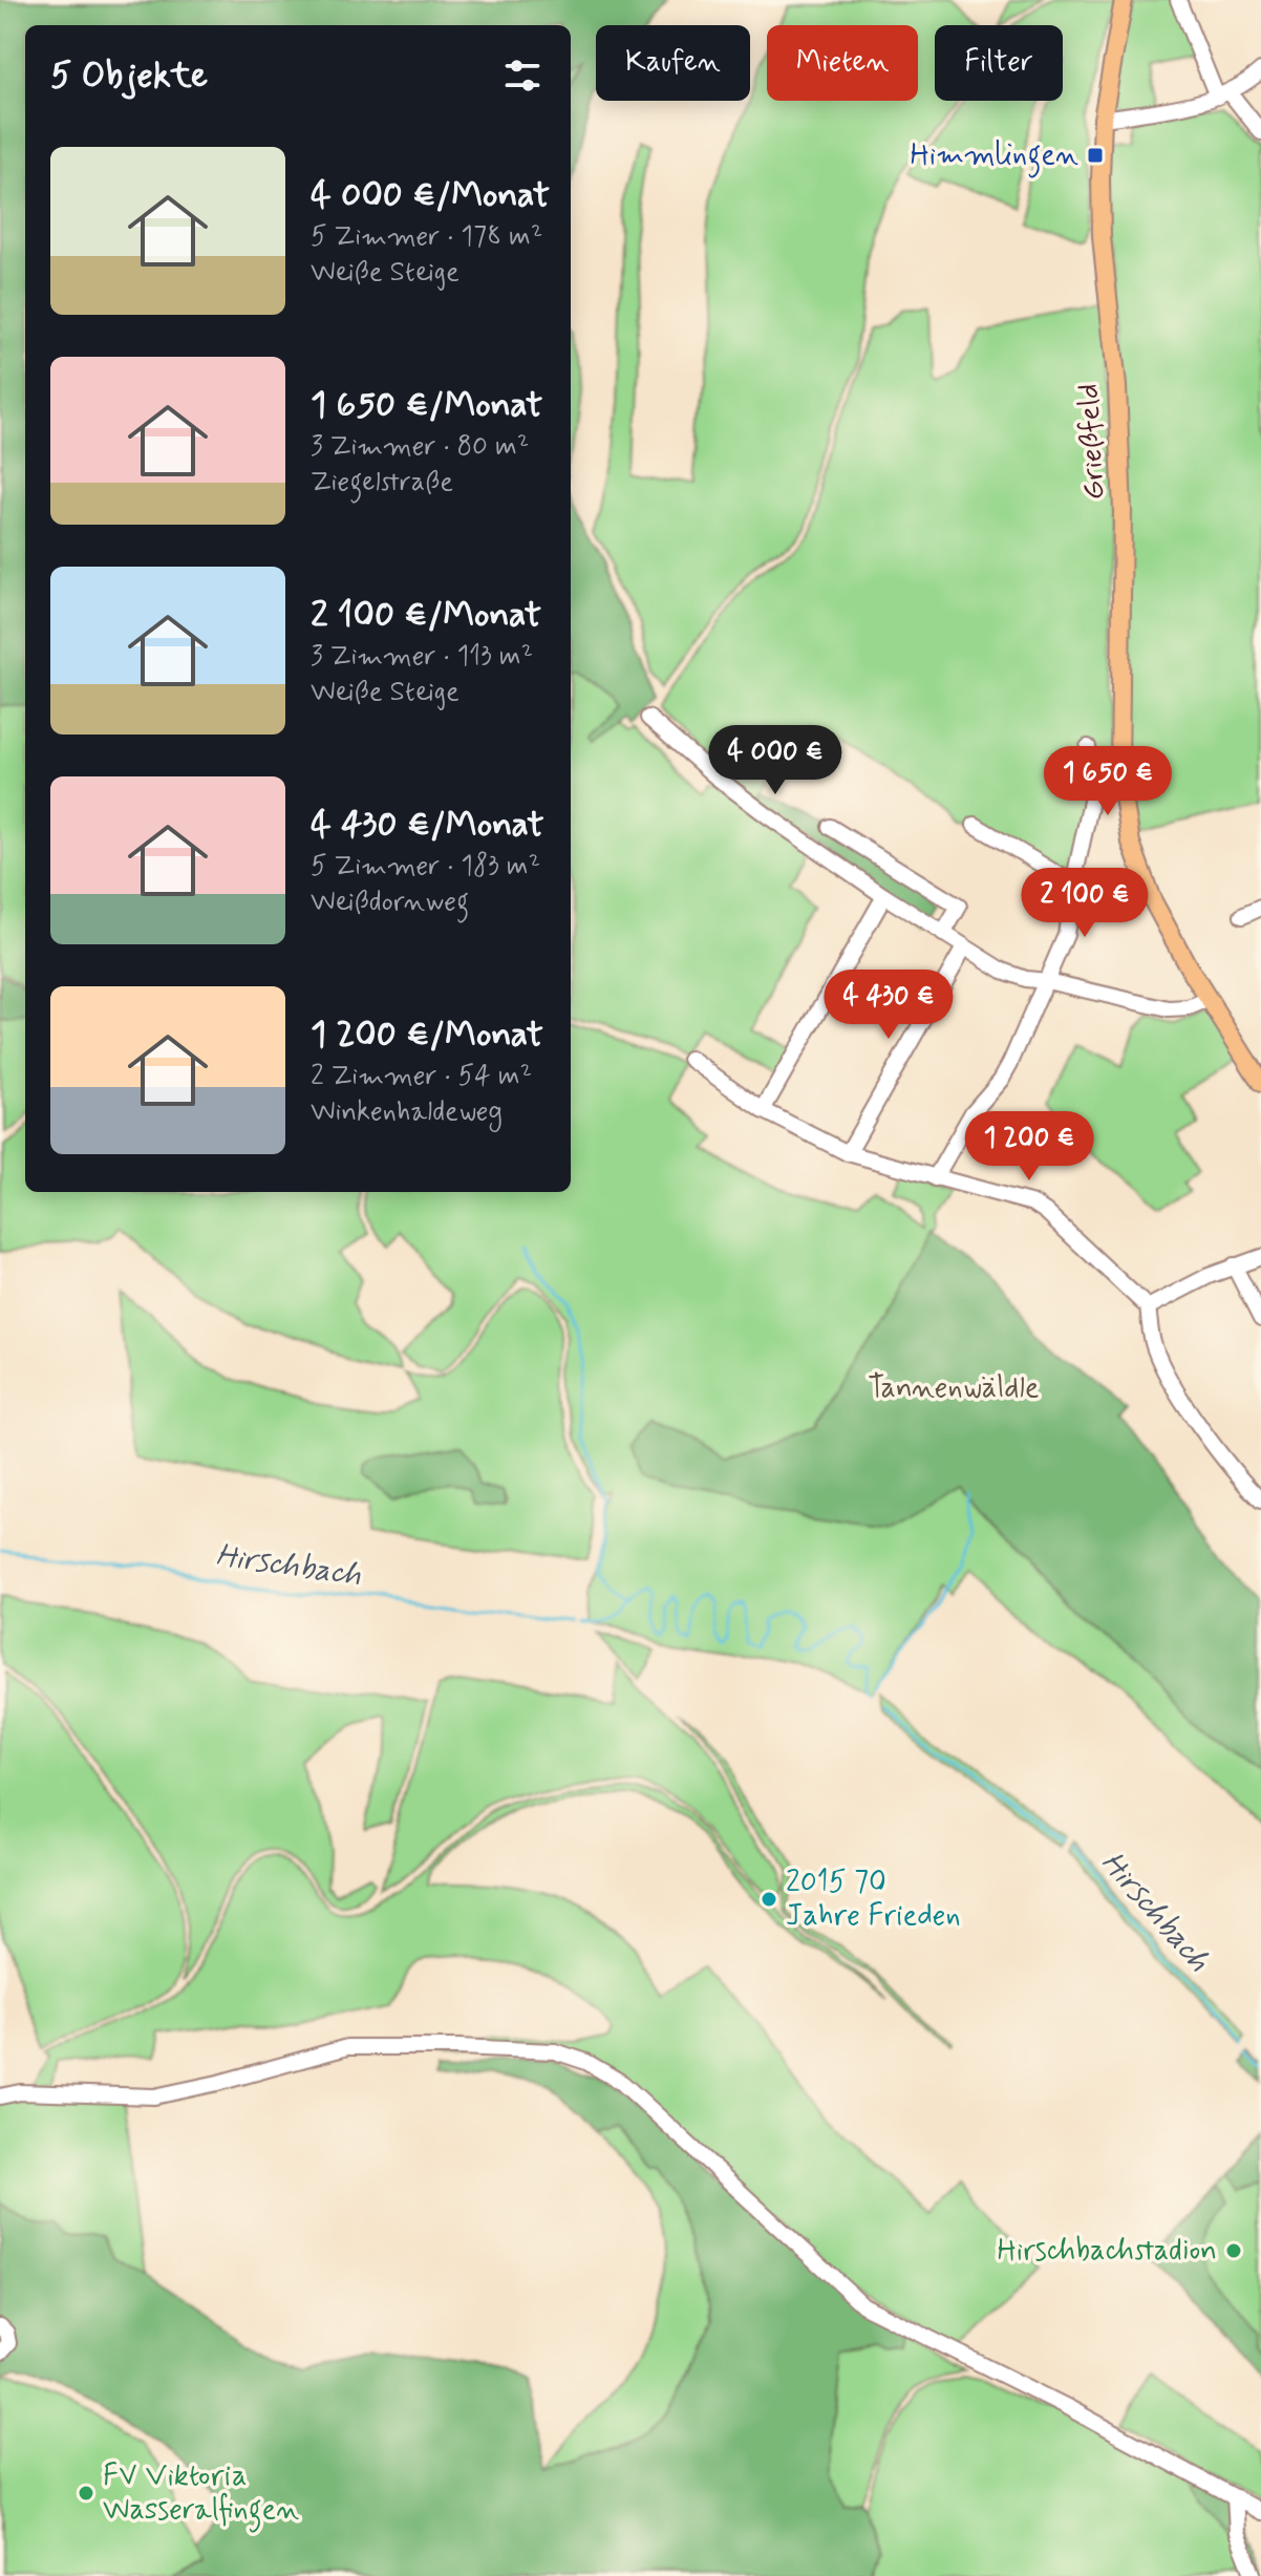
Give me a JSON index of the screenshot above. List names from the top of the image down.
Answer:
{
  "streets": {
    "main road": ["Grießfeld"]
  },
  "water": ["Hirschbach"],
  "parks": ["Tannenwäldle"],
  "places": {
    "transit": ["Himmlingen"],
    "other": ["2015 70 Jahre Frieden", "Hirschbachstadion", "FV Viktoria Wasseralfingen"]
  },
  "page": {
    "chip": ["Kaufen", "Mieten", "Filter"],
    "heading": "5 Objekte",
    "list": [
      {
        "name": "4 000 €/Monat",
        "note": "5 Zimmer · 178 m² · Weiße Steige"
      },
      {
        "name": "1 650 €/Monat",
        "note": "3 Zimmer · 80 m² · Ziegelstraße"
      },
      {
        "name": "2 100 €/Monat",
        "note": "3 Zimmer · 113 m² · Weiße Steige"
      },
      {
        "name": "4 430 €/Monat",
        "note": "5 Zimmer · 183 m² · Weißdornweg"
      },
      {
        "name": "1 200 €/Monat",
        "note": "2 Zimmer · 54 m² · Winkenhaldeweg"
      }
    ],
    "price": [
      "4 000 €",
      "1 650 €",
      "2 100 €",
      "4 430 €",
      "1 200 €"
    ]
  }
}
